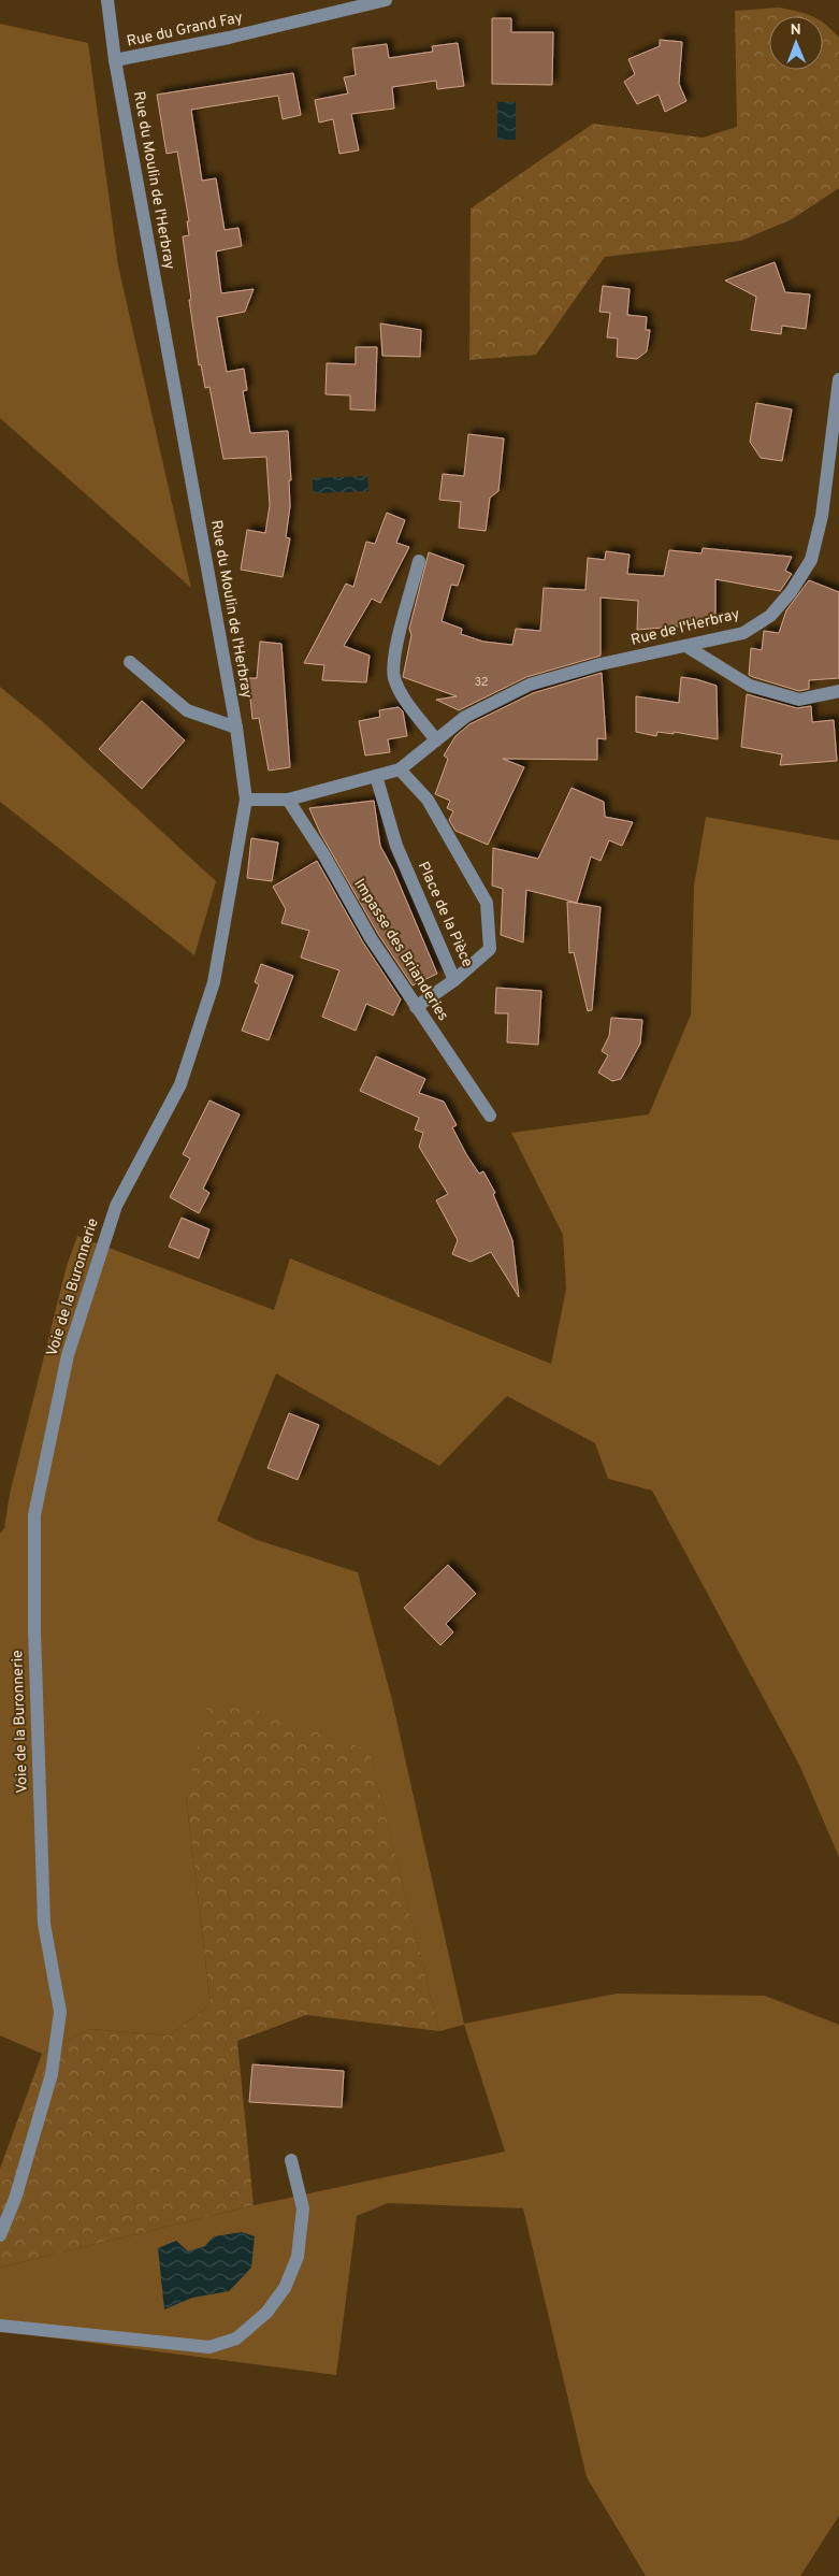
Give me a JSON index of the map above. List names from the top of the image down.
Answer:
{
  "streets": {
    "street": [
      "Rue du Grand Fay",
      "Rue du Moulin de l'Herbray",
      "Rue de l'Herbray",
      "Place de la Pièce",
      "Impasse des Brianderies",
      "Voie de la Buronnerie"
    ]
  },
  "crossings": [
    ["Rue du Grand Fay", "Rue du Moulin de l'Herbray"],
    ["Rue du Moulin de l'Herbray", "Rue de l'Herbray"],
    ["Rue du Moulin de l'Herbray", "Voie de la Buronnerie"],
    ["Rue de l'Herbray", "Place de la Pièce"],
    ["Rue de l'Herbray", "Impasse des Brianderies"]
  ],
  "house_numbers": ["32"],
  "north": "top"
}
